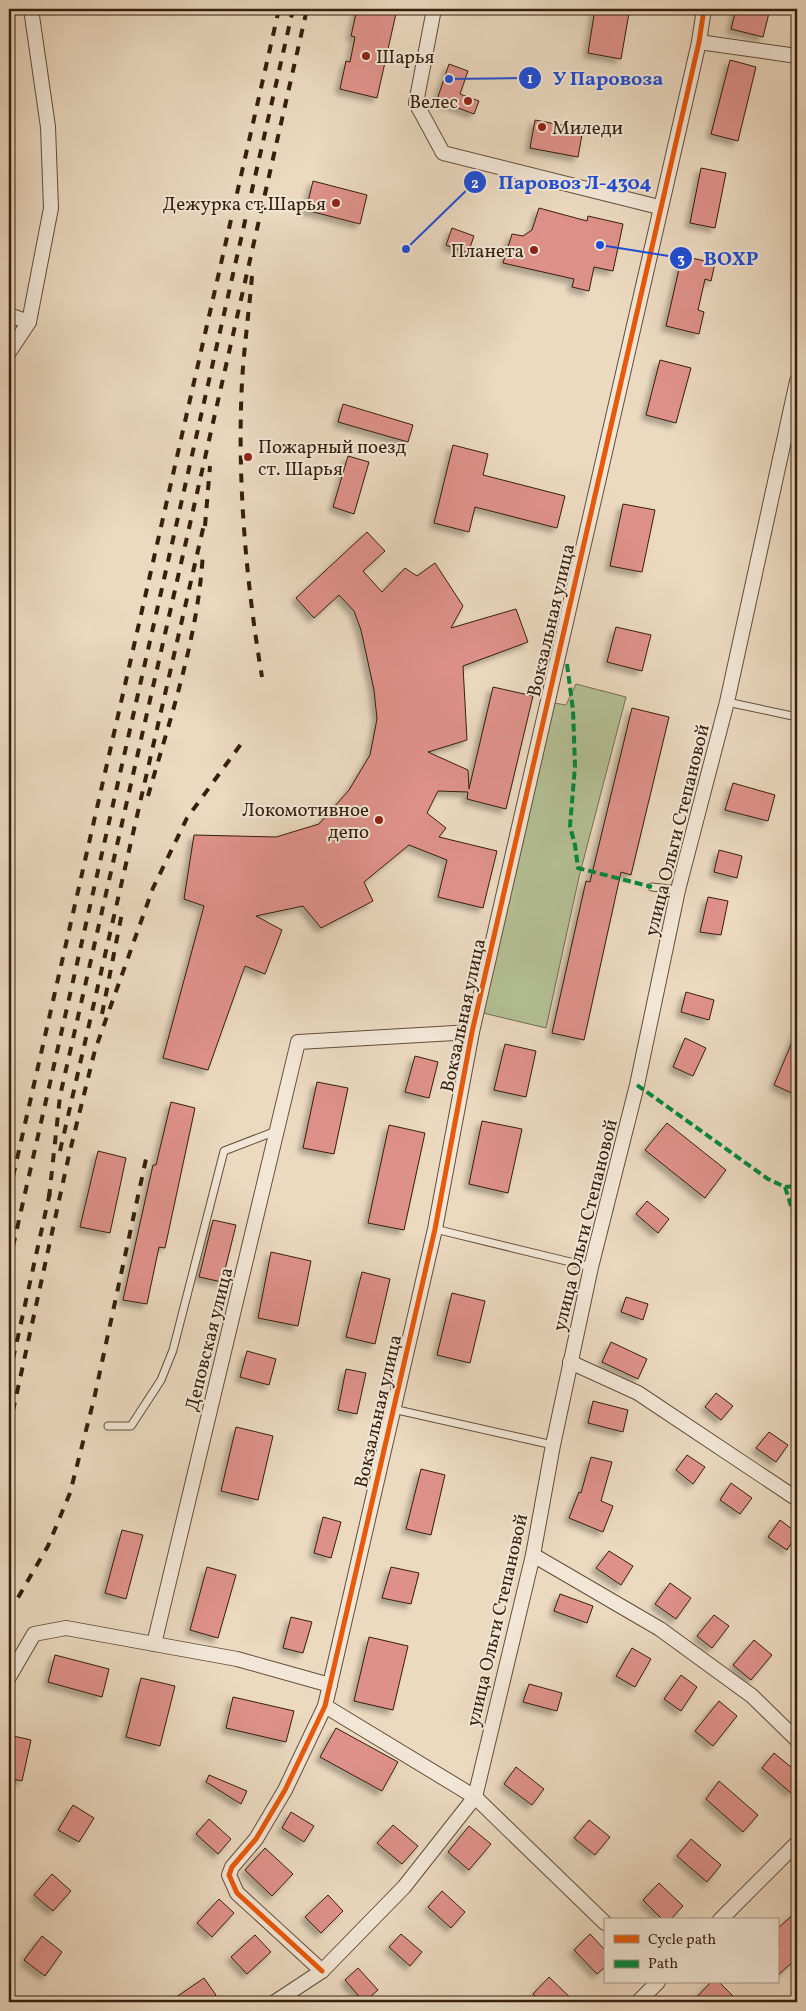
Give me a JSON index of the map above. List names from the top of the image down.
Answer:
{
  "streets": {
    "street": ["Вокзальная улица", "улица Ольги Степановой", "Деповская улица"]
  },
  "crossings": [
    ["Вокзальная улица", "улица Ольги Степановой"],
    ["Вокзальная улица", "Деповская улица"]
  ],
  "places": [
    "Шарья",
    "У Паровоза",
    "Велес",
    "Миледи",
    "Дежурка ст.Шарья",
    "ВОХР",
    "Паровоз Л-4304",
    "Планета",
    "Пожарный поезд ст. Шарья",
    "Локомотивное депо"
  ],
  "legend": ["Cycle path", "Path"]
}
